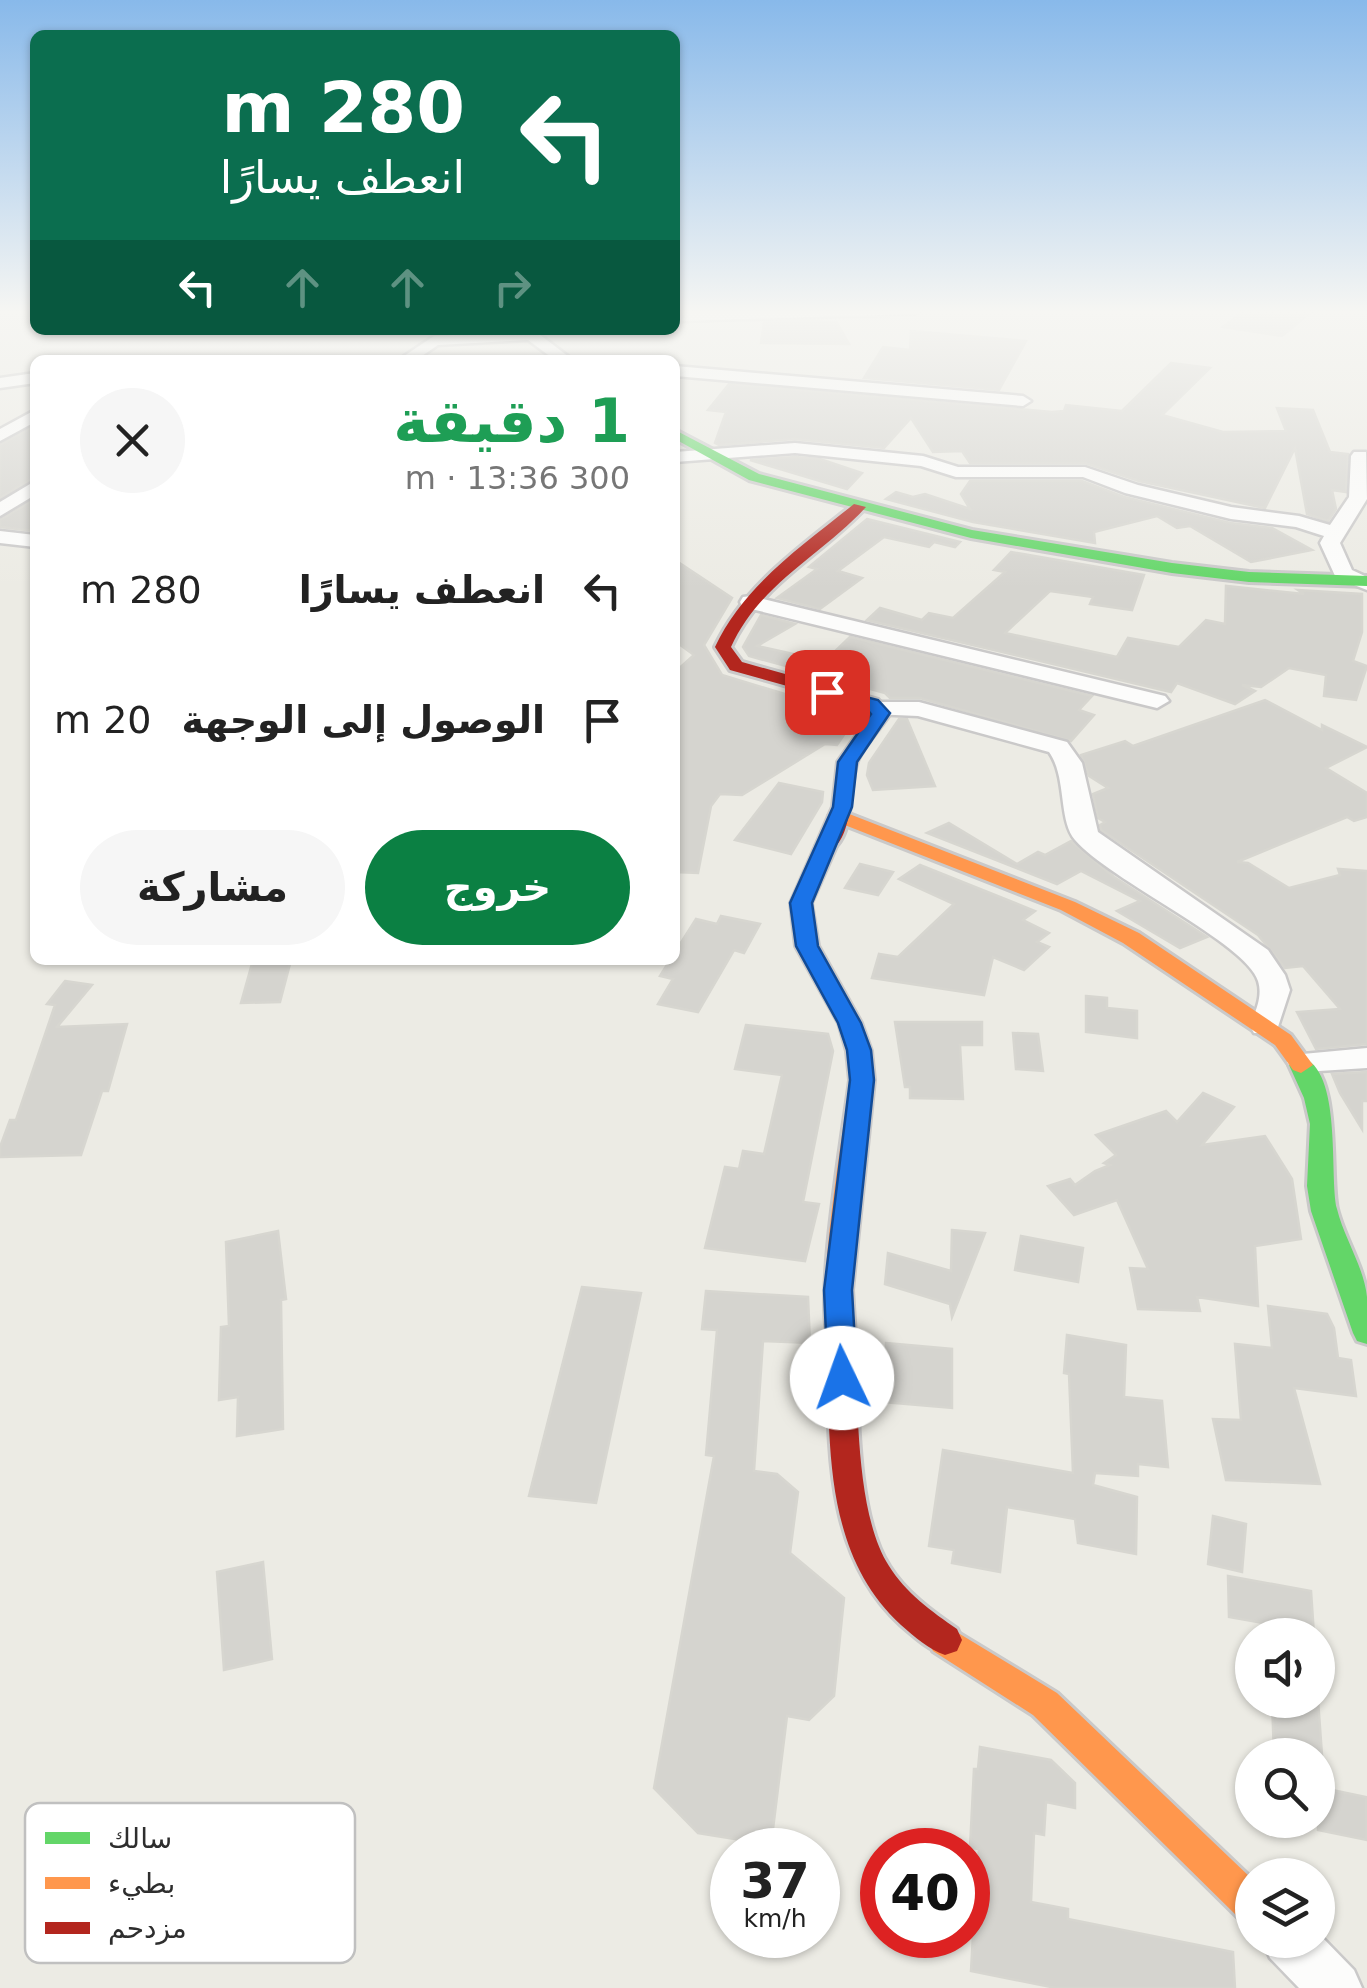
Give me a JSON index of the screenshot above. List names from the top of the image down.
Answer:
{
  "legend": ["سالك", "بطيء", "مزدحم"],
  "page": {
    "turn": ["280 m", "انعطف يسارًا"],
    "heading": ["1 دقيقة", "300 m · 13:36"],
    "list": [
      {
        "name": "انعطف يسارًا",
        "value": "280 m"
      },
      {
        "name": "الوصول إلى الوجهة",
        "value": "20 m"
      }
    ],
    "buttons": ["خروج", "مشاركة"],
    "speed": "37 km/h",
    "limit": "40"
  }
}
